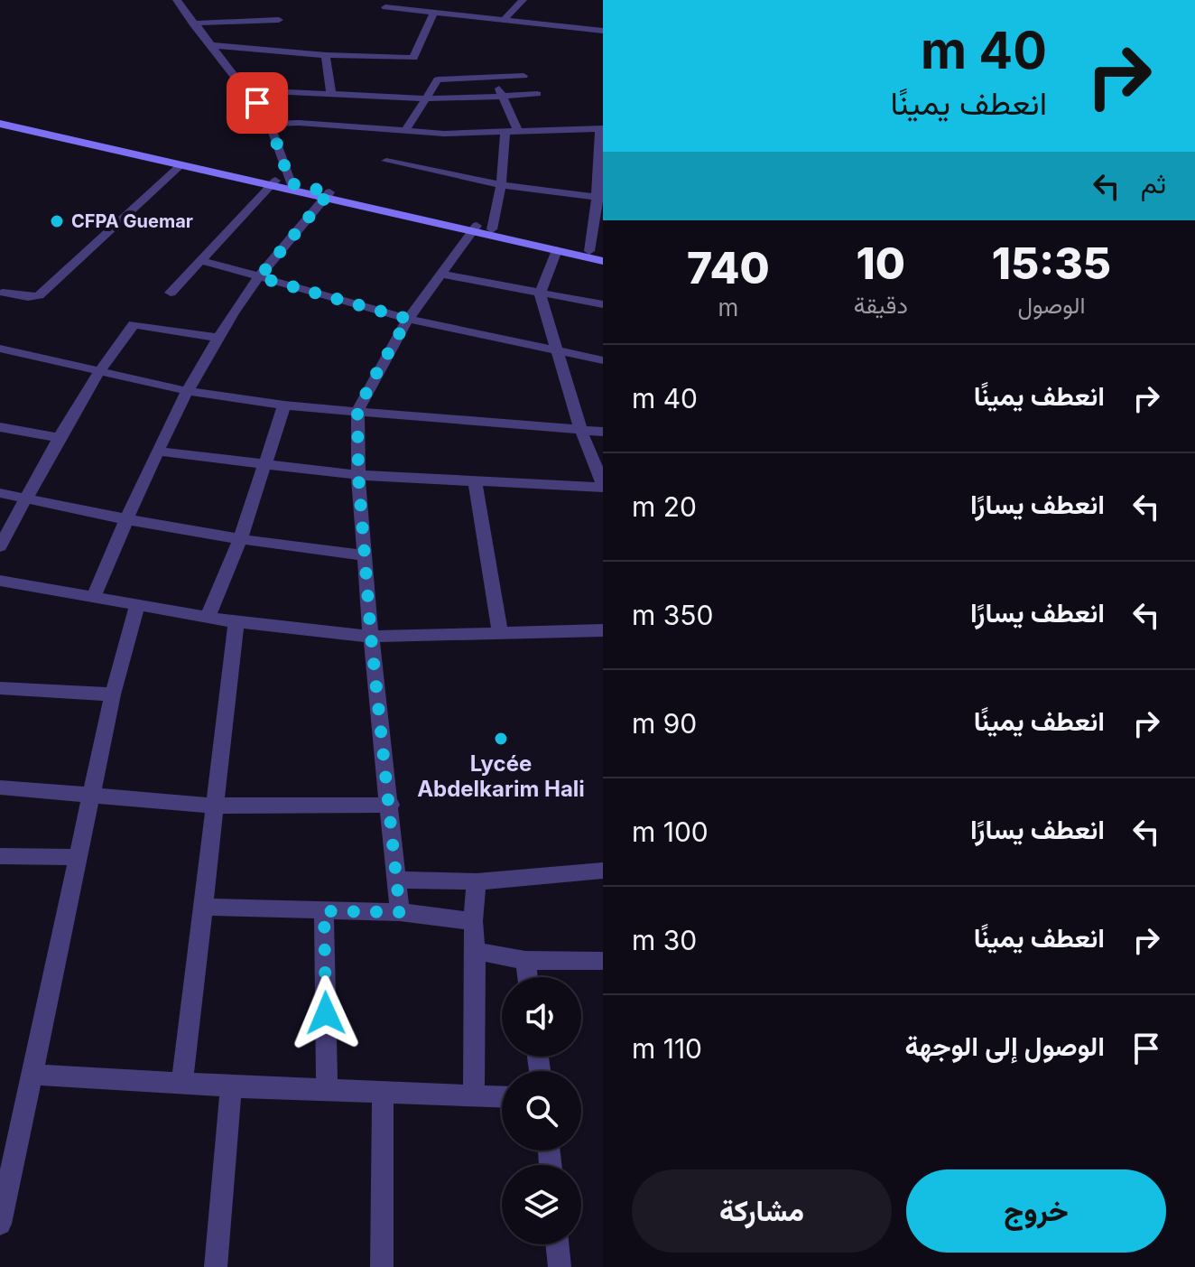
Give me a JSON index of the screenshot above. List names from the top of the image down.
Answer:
{
  "places": ["CFPA Guemar", "Lycée Abdelkarim Hali"],
  "page": {
    "turn": ["40 m", "انعطف يمينًا"],
    "then": "ثم",
    "eta": [
      "15:35",
      "الوصول",
      "10",
      "دقيقة",
      "740",
      "m"
    ],
    "list": [
      {
        "name": "انعطف يمينًا",
        "value": "40 m"
      },
      {
        "name": "انعطف يسارًا",
        "value": "20 m"
      },
      {
        "name": "انعطف يسارًا",
        "value": "350 m"
      },
      {
        "name": "انعطف يمينًا",
        "value": "90 m"
      },
      {
        "name": "انعطف يسارًا",
        "value": "100 m"
      },
      {
        "name": "انعطف يمينًا",
        "value": "30 m"
      },
      {
        "name": "الوصول إلى الوجهة",
        "value": "110 m"
      }
    ],
    "buttons": ["خروج", "مشاركة"]
  }
}
